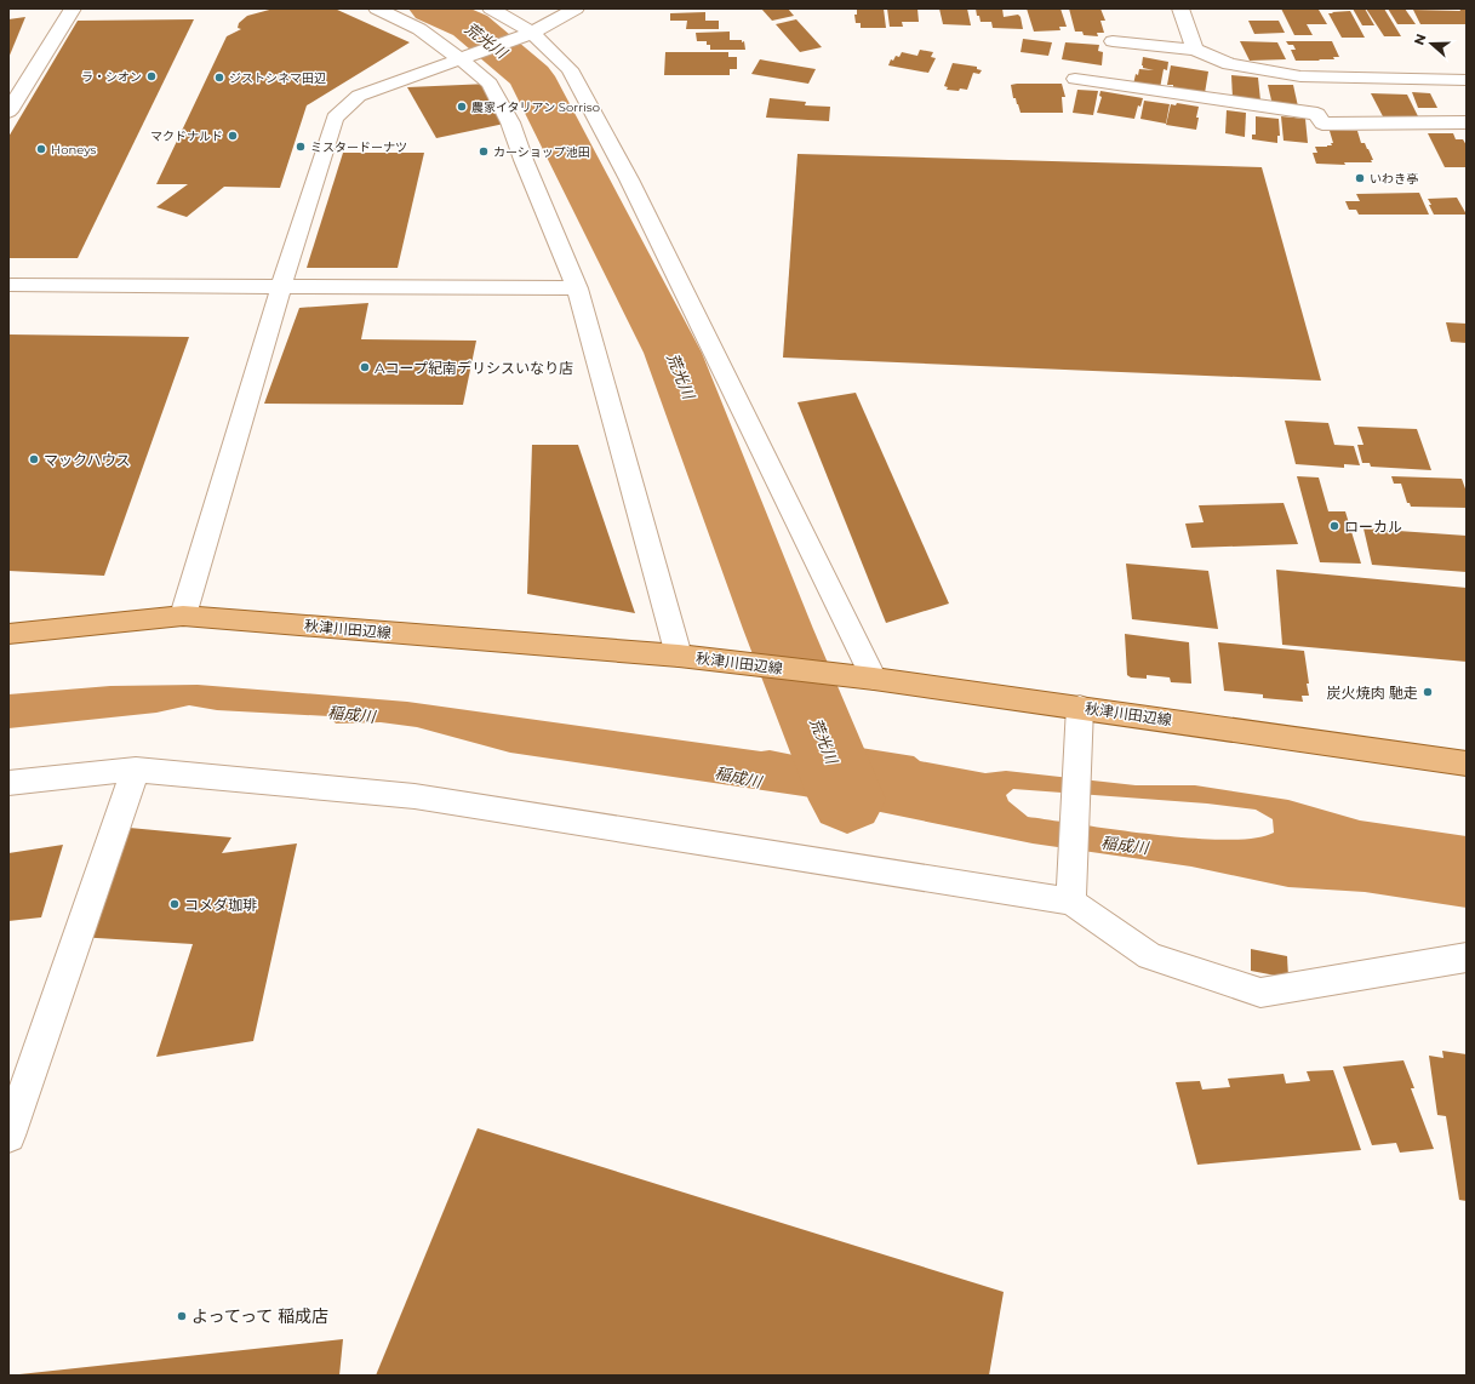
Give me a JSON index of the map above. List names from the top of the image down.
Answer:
{
  "streets": {
    "main road": ["秋津川田辺線"]
  },
  "water": ["荒光川", "稲成川"],
  "places": [
    "ラ・シオン",
    "ジストシネマ田辺",
    "農家イタリアン Sorriso",
    "マクドナルド",
    "ミスタードーナツ",
    "Honeys",
    "カーショップ池田",
    "いわき亭",
    "Aコープ紀南デリシスいなり店",
    "マックハウス",
    "ローカル",
    "炭火焼肉 馳走",
    "コメダ珈琲",
    "よってって 稲成店"
  ],
  "north": "left"
}
